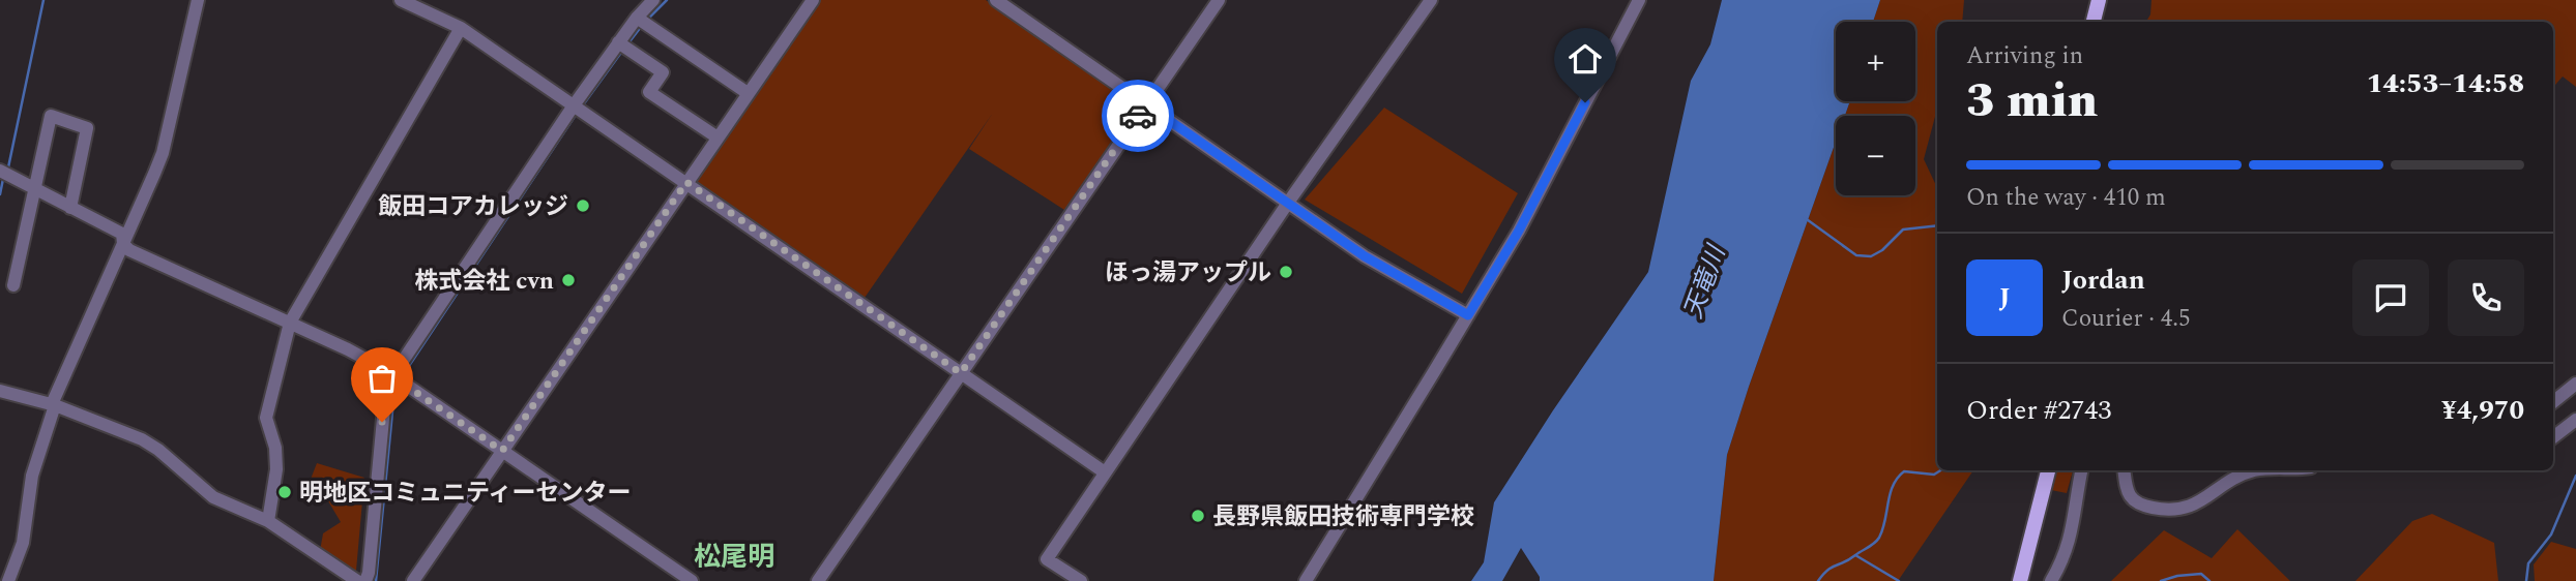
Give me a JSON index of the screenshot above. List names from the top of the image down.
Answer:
{
  "districts": ["松尾明"],
  "water": ["天竜川"],
  "places": [
    "飯田コアカレッジ",
    "ほっ湯アップル",
    "株式会社 cvn",
    "明地区コミュニティーセンター",
    "長野県飯田技術専門学校"
  ],
  "page": {
    "map_buttons": ["+", "−"],
    "heading": ["3 min", "Arriving in", "14:53–14:58"],
    "panel": [
      "Jordan",
      "Courier · 4.5",
      "Order #2743",
      "¥4,970"
    ],
    "bar": "On the way · 410 m",
    "round": "J"
  }
}
